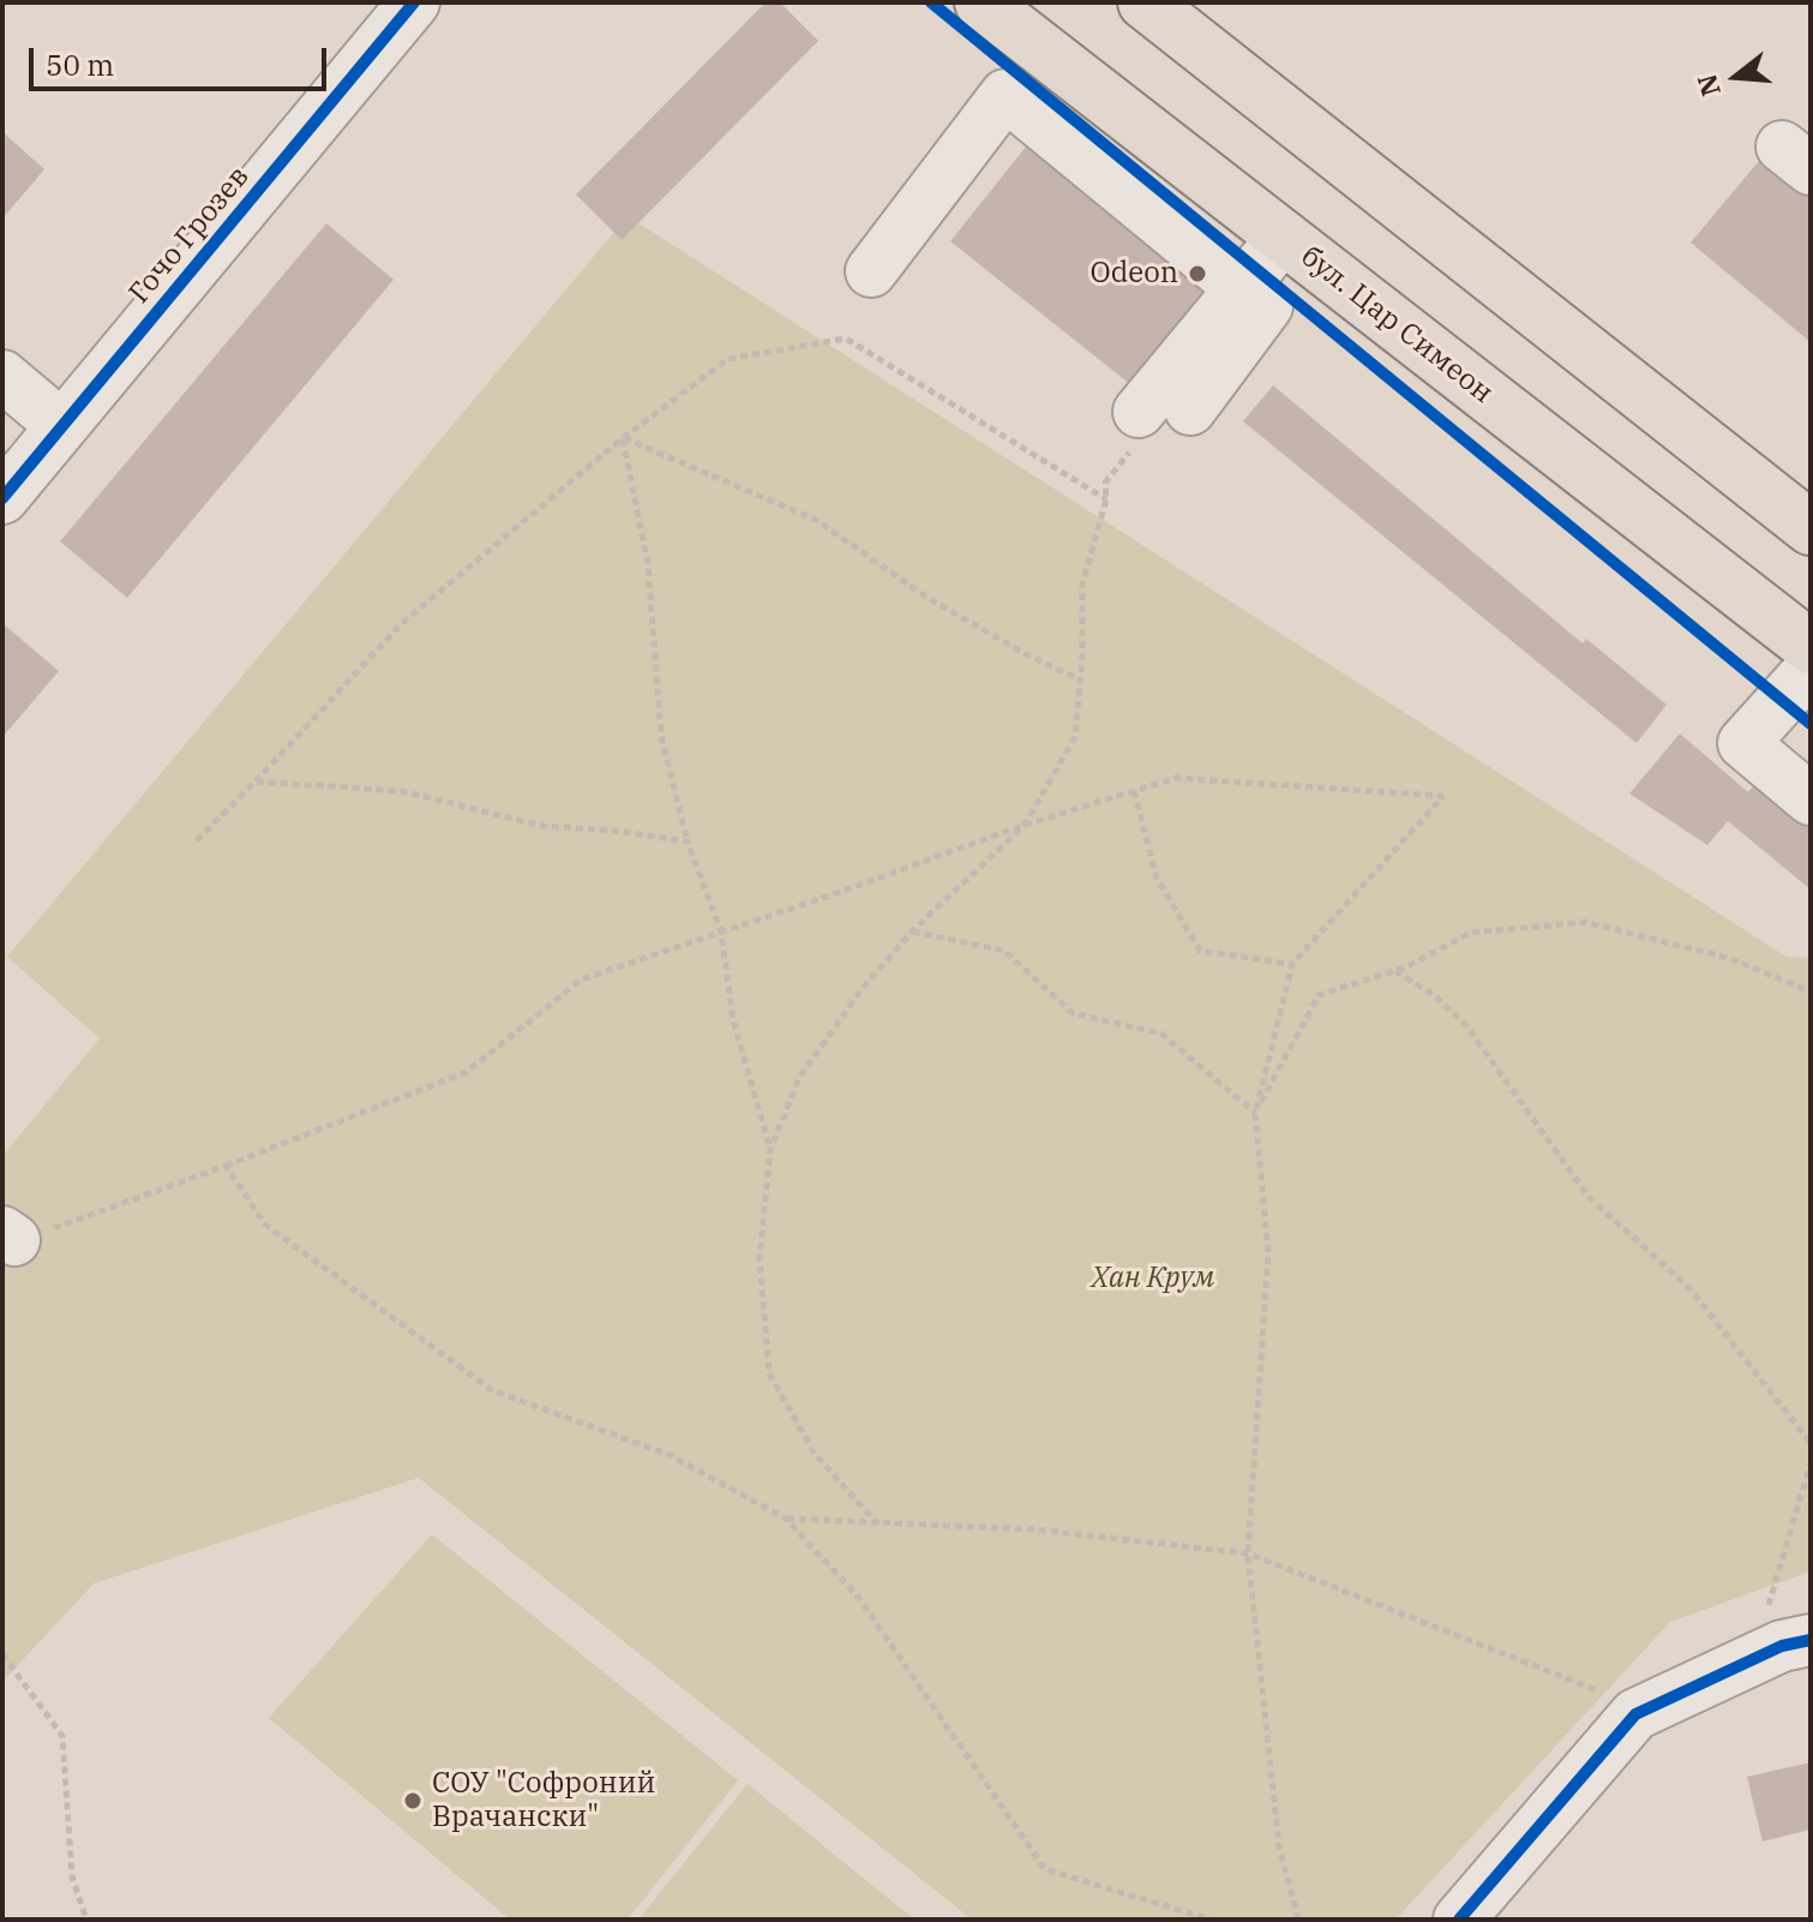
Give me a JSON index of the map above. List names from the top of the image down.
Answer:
{
  "streets": {
    "main road": ["бул. Цар Симеон"],
    "street": ["Гочо Грозев"]
  },
  "parks": ["Хан Крум"],
  "places": ["Odeon", "СОУ \"Софроний Врачански\""],
  "scale_bar": "50 m",
  "north": "left"
}
